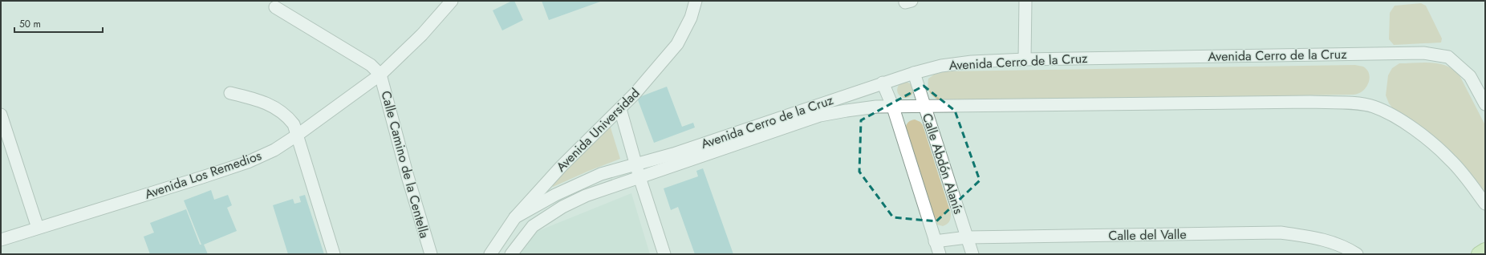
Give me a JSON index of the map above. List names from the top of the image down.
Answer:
{
  "streets": {
    "street": [
      "Avenida Cerro de la Cruz",
      "Avenida Universidad",
      "Calle Abdón Alanís",
      "Calle Camino de la Centella",
      "Avenida Los Remedios",
      "Calle del Valle"
    ]
  },
  "crossings": [
    ["Avenida Cerro de la Cruz", "Avenida Universidad"],
    ["Avenida Cerro de la Cruz", "Calle Abdón Alanís"],
    ["Calle Abdón Alanís", "Calle del Valle"],
    ["Calle Camino de la Centella", "Avenida Los Remedios"]
  ],
  "scale_bar": "50 m"
}
